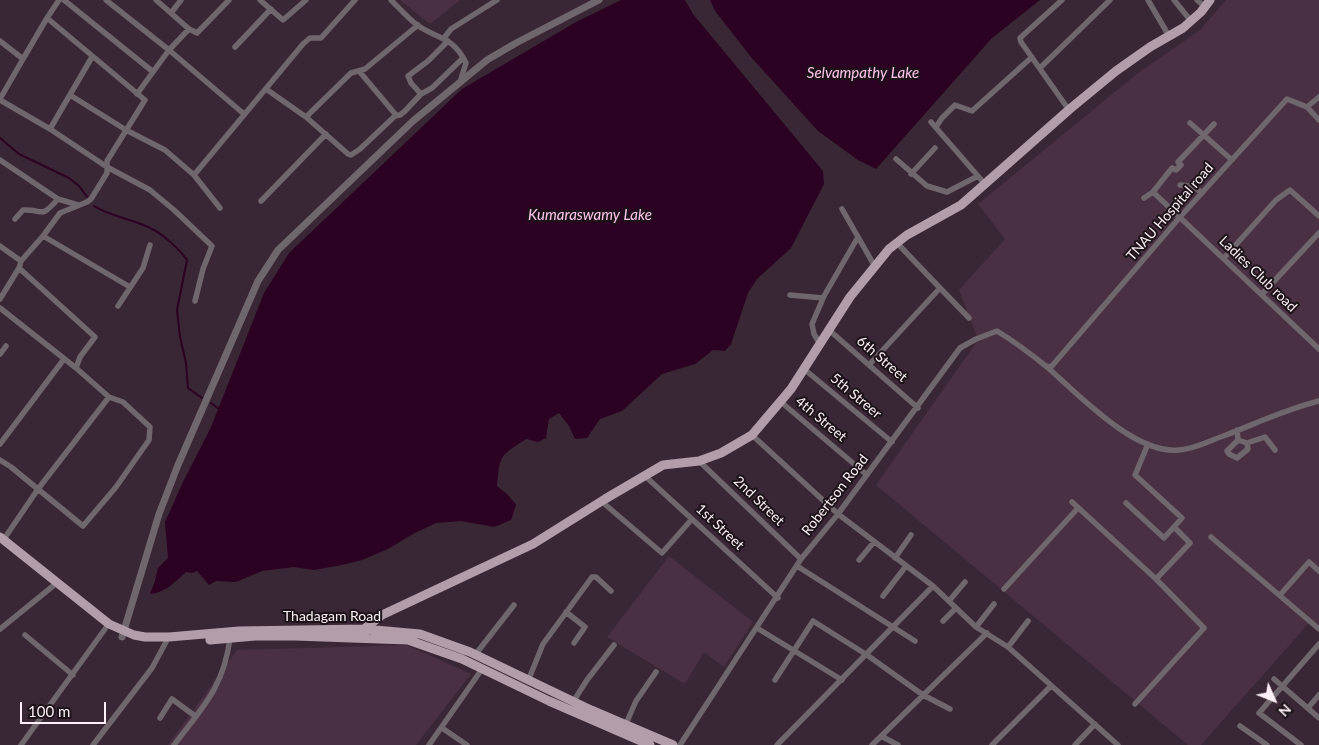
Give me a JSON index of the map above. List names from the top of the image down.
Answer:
{
  "streets": {
    "main road": ["Thadagam Road"],
    "street": [
      "TNAU Hospital road",
      "Ladies Club road",
      "6th Street",
      "5th Streer",
      "4th Street",
      "Robertson Road",
      "2nd Street",
      "1st Street"
    ]
  },
  "crossings": [
    ["TNAU Hospital road", "Ladies Club road"],
    ["TNAU Hospital road", "Robertson Road"],
    ["6th Street", "Robertson Road"],
    ["5th Streer", "Robertson Road"],
    ["4th Street", "Robertson Road"],
    ["Robertson Road", "2nd Street"],
    ["Robertson Road", "1st Street"]
  ],
  "water": ["Selvampathy Lake", "Kumaraswamy Lake"],
  "scale_bar": "100 m",
  "north": "bottom right"
}
